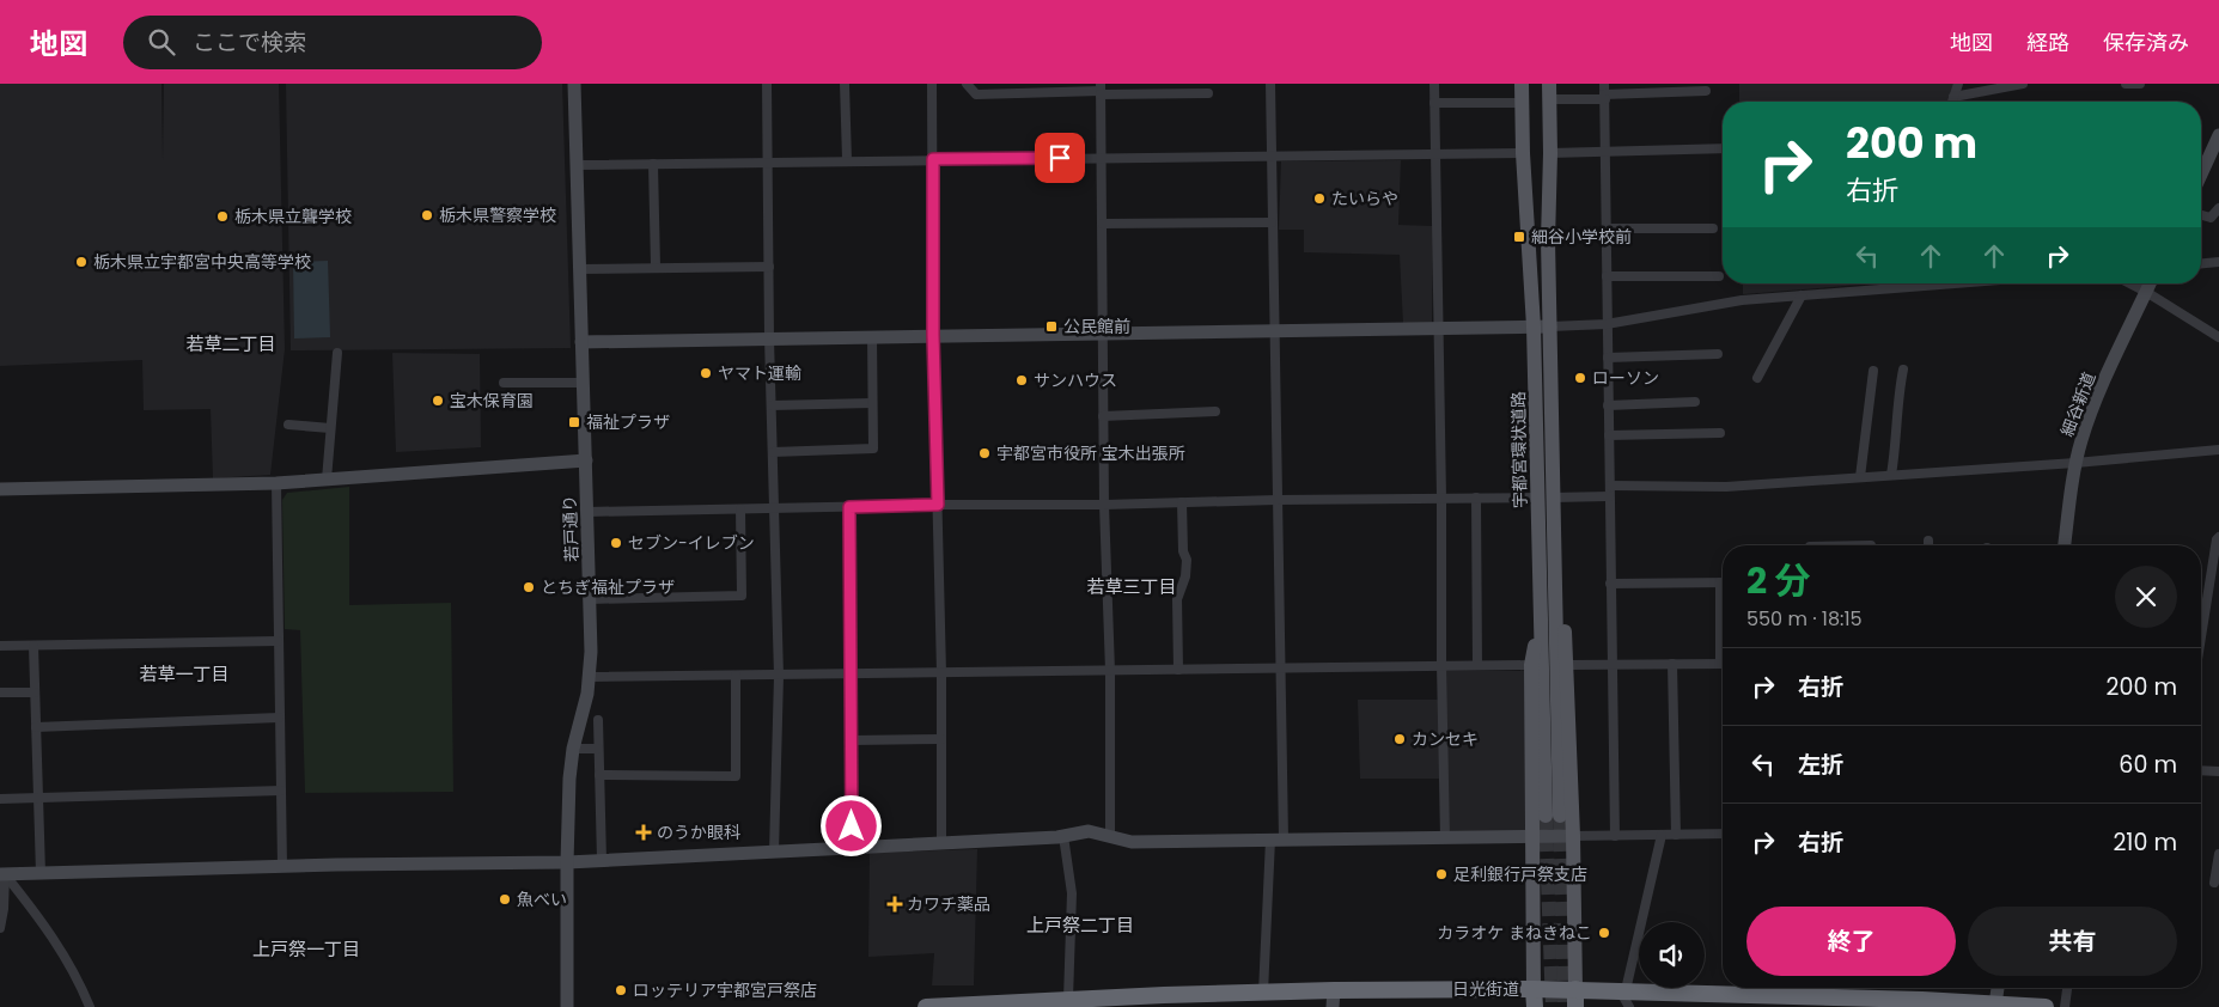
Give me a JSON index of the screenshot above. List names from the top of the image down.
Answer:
{
  "streets": {
    "highway": ["日光街道"],
    "main road": ["宇都宮環状道路"],
    "street": ["細谷新道", "若戸通り"]
  },
  "districts": [
    "若草二丁目",
    "若草三丁目",
    "若草一丁目",
    "上戸祭二丁目",
    "上戸祭一丁目"
  ],
  "places": {
    "other": [
      "たいらや",
      "栃木県警察学校",
      "栃木県立聾学校",
      "栃木県立宇都宮中央高等学校",
      "ヤマト運輸",
      "ローソン",
      "サンハウス",
      "宝木保育園",
      "宇都宮市役所 宝木出張所",
      "セブン-イレブン",
      "とちぎ福祉プラザ",
      "カンセキ",
      "足利銀行戸祭支店",
      "魚べい",
      "カラオケ まねきねこ",
      "ロッテリア宇都宮戸祭店"
    ],
    "transit": ["細谷小学校前", "公民館前", "福祉プラザ"],
    "health": ["のうか眼科", "カワチ薬品"]
  },
  "page": {
    "header": "地図",
    "search": "ここで検索",
    "nav": ["地図", "経路", "保存済み"],
    "turn": ["200 m", "右折"],
    "heading": ["2 分", "550 m · 18:15"],
    "list": [
      {
        "name": "右折",
        "value": "200 m"
      },
      {
        "name": "左折",
        "value": "60 m"
      },
      {
        "name": "右折",
        "value": "210 m"
      }
    ],
    "buttons": ["終了", "共有"]
  }
}
